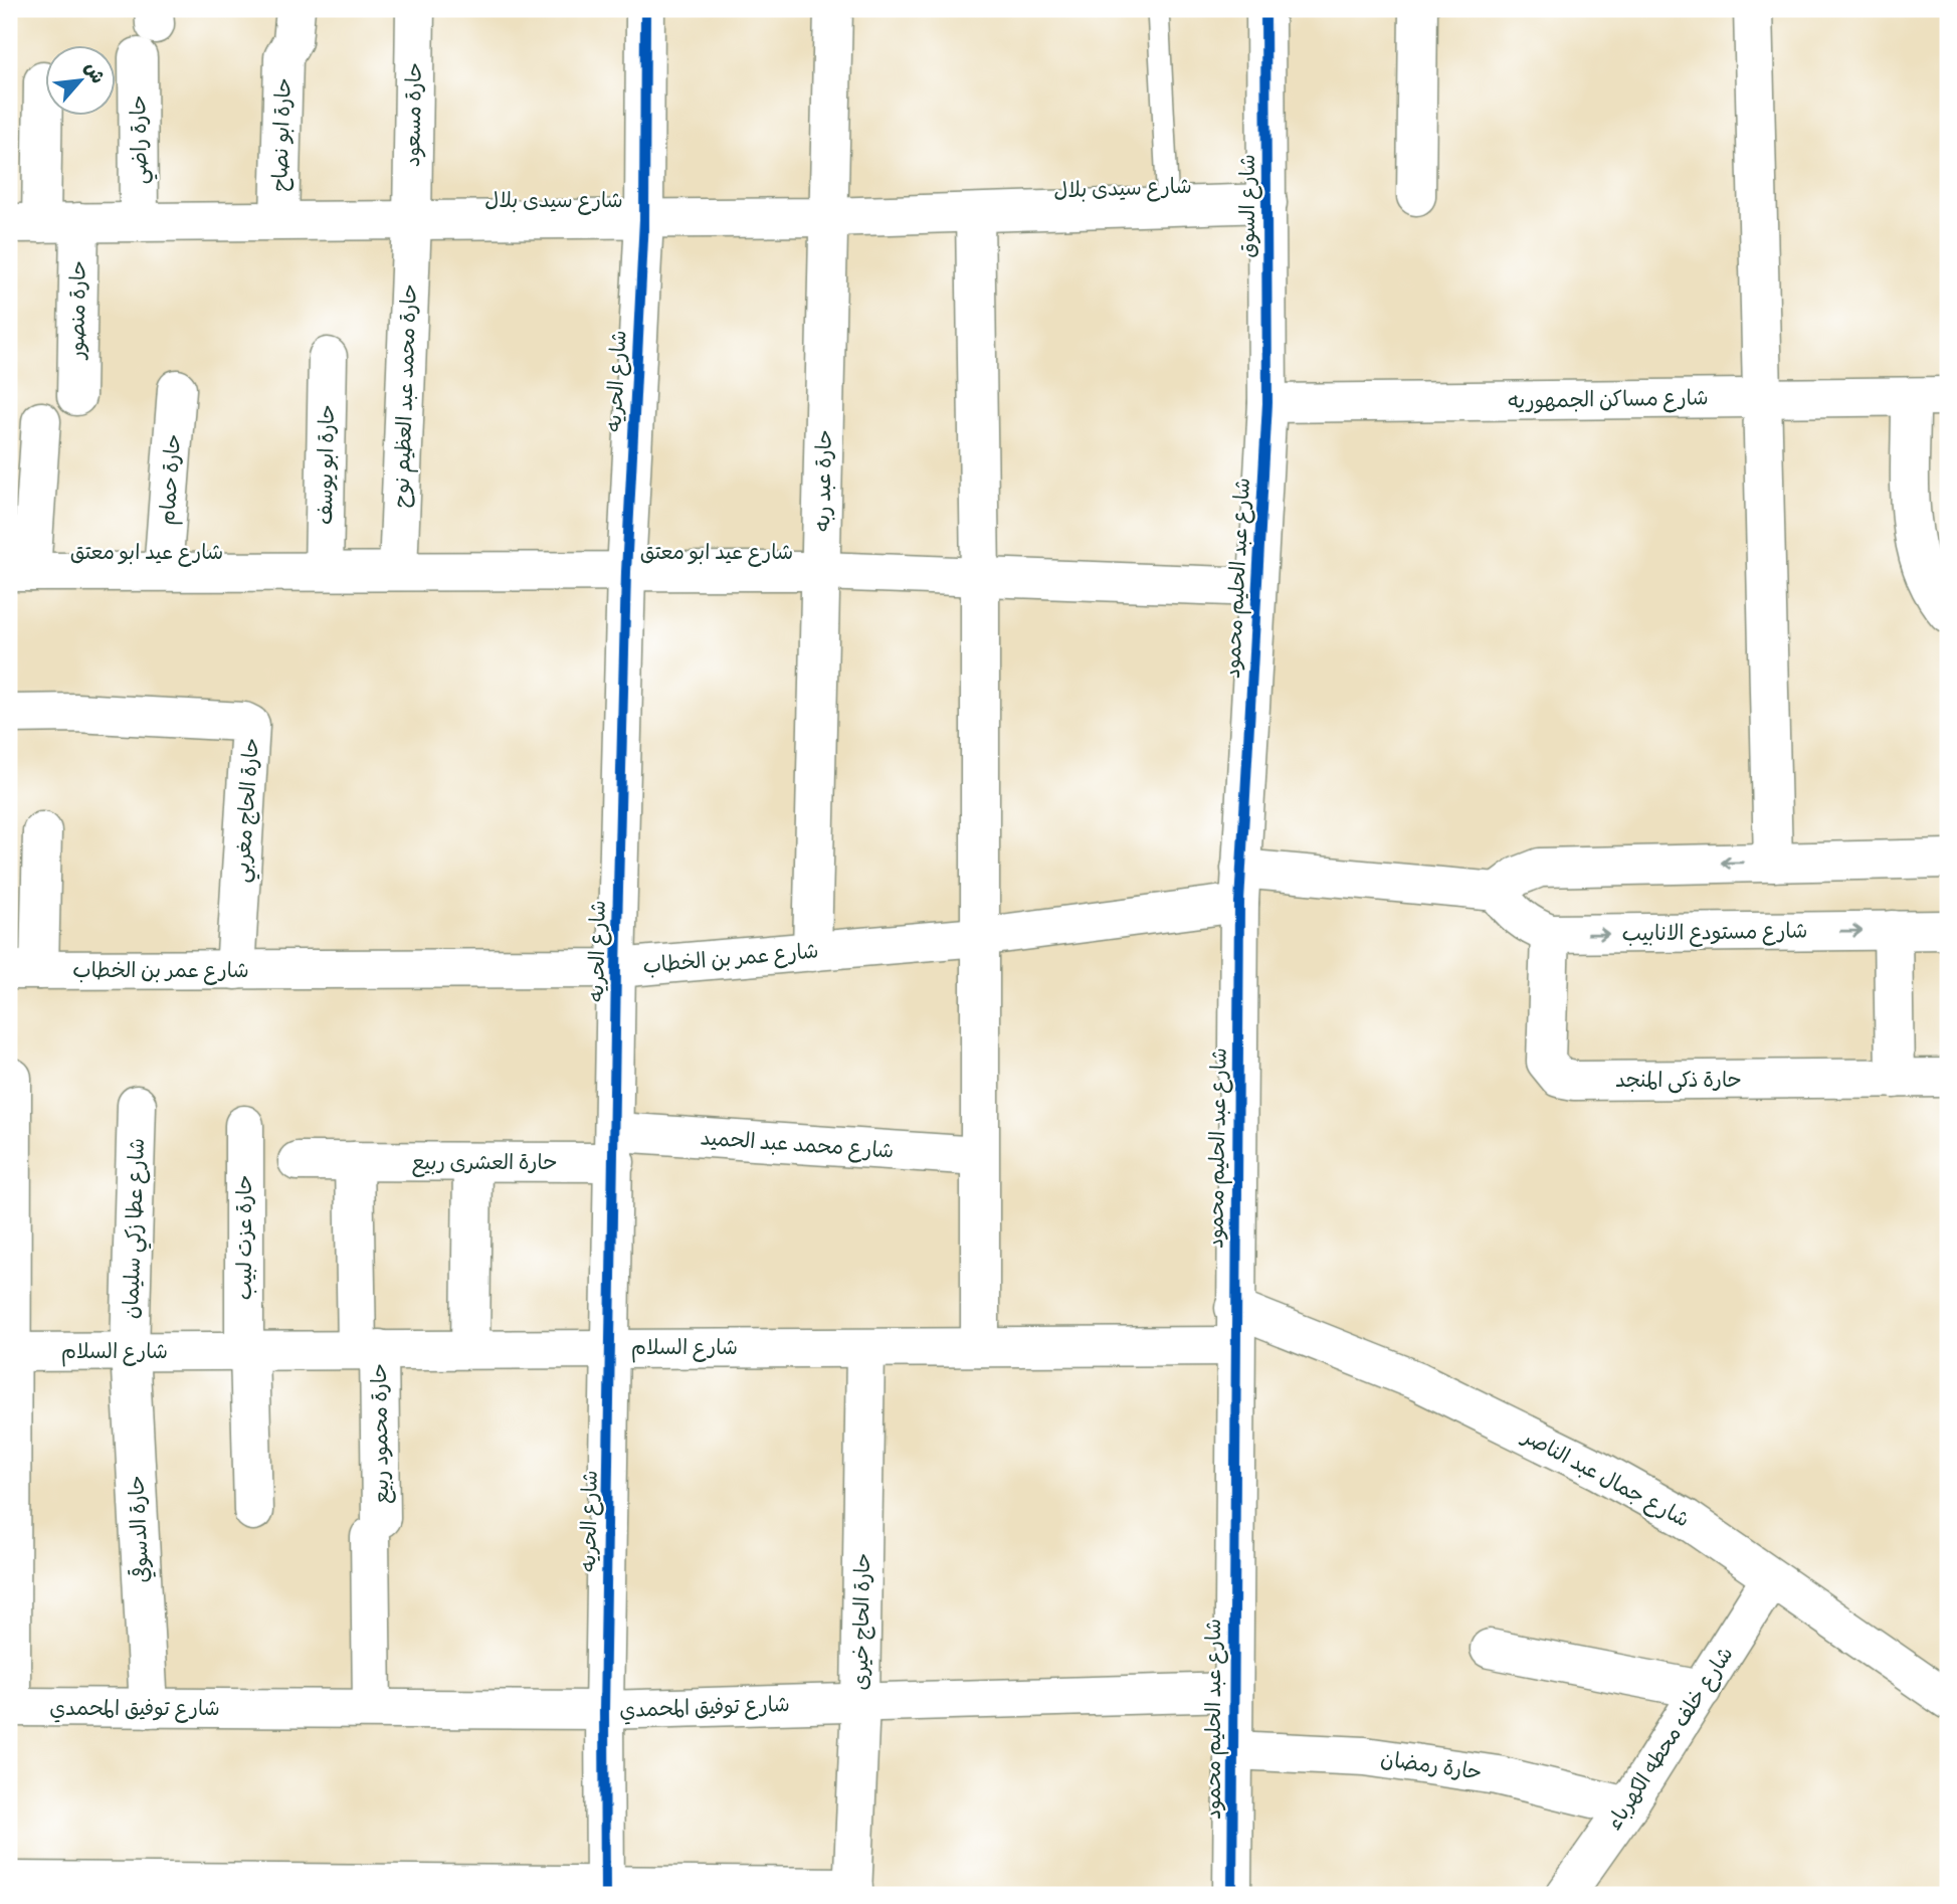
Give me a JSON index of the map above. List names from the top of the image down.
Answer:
{
  "streets": {
    "street": [
      "حارة مسعود",
      "حارة ابو نصاح",
      "حارة راضي",
      "شارع سيدى بلال",
      "شارع السوق",
      "حارة منصور",
      "شارع الحريه",
      "حارة محمد عبد العظيم نوح",
      "شارع مساكن الجمهوريه",
      "حارة ابو يوسف",
      "حارة حمام",
      "حارة عبد ربه",
      "شارع عيد ابو معتق",
      "شارع عبد الحليم محمود",
      "حارة الحاج مغربي",
      "شارع مستودع الانابيب",
      "شارع عمر بن الخطاب",
      "حارة ذكى المنجد",
      "شارع محمد عبد الحميد",
      "حارة العشرى ربيع",
      "شارع عطا زكي سليمان",
      "حارة عزت لبيب",
      "شارع السلام",
      "حارة محمود ربيع",
      "شارع جمال عبد الناصر",
      "حارة الدسوقي",
      "حارة الحاج خيرى",
      "شارع توفيق المحمدي",
      "شارع خلف محطه الكهرباء",
      "حارة رمضان"
    ]
  },
  "crossings": [
    ["حارة مسعود", "شارع سيدى بلال"],
    ["حارة مسعود", "حارة محمد عبد العظيم نوح"],
    ["حارة ابو نصاح", "شارع سيدى بلال"],
    ["حارة راضي", "شارع سيدى بلال"],
    ["شارع سيدى بلال", "شارع السوق"],
    ["شارع سيدى بلال", "حارة منصور"],
    ["شارع سيدى بلال", "شارع الحريه"],
    ["شارع سيدى بلال", "حارة محمد عبد العظيم نوح"],
    ["شارع سيدى بلال", "حارة عبد ربه"],
    ["شارع السوق", "شارع مساكن الجمهوريه"],
    ["شارع السوق", "شارع عبد الحليم محمود"],
    ["شارع الحريه", "شارع عيد ابو معتق"],
    ["شارع الحريه", "شارع عمر بن الخطاب"],
    ["شارع الحريه", "شارع محمد عبد الحميد"],
    ["شارع الحريه", "حارة العشرى ربيع"],
    ["شارع الحريه", "شارع السلام"],
    ["شارع الحريه", "شارع توفيق المحمدي"],
    ["حارة محمد عبد العظيم نوح", "شارع عيد ابو معتق"],
    ["شارع مساكن الجمهوريه", "شارع عبد الحليم محمود"],
    ["حارة ابو يوسف", "شارع عيد ابو معتق"],
    ["حارة حمام", "شارع عيد ابو معتق"],
    ["حارة عبد ربه", "شارع عيد ابو معتق"],
    ["حارة عبد ربه", "شارع عمر بن الخطاب"],
    ["شارع عيد ابو معتق", "شارع عبد الحليم محمود"],
    ["شارع عبد الحليم محمود", "شارع عمر بن الخطاب"],
    ["شارع عبد الحليم محمود", "شارع السلام"],
    ["شارع عبد الحليم محمود", "شارع جمال عبد الناصر"],
    ["شارع عبد الحليم محمود", "شارع توفيق المحمدي"],
    ["شارع عبد الحليم محمود", "حارة رمضان"],
    ["حارة الحاج مغربي", "شارع عمر بن الخطاب"],
    ["شارع مستودع الانابيب", "حارة ذكى المنجد"],
    ["شارع محمد عبد الحميد", "حارة العشرى ربيع"],
    ["شارع عطا زكي سليمان", "شارع السلام"],
    ["شارع عطا زكي سليمان", "حارة الدسوقي"],
    ["حارة عزت لبيب", "شارع السلام"],
    ["شارع السلام", "حارة محمود ربيع"],
    ["شارع السلام", "حارة الدسوقي"],
    ["شارع السلام", "حارة الحاج خيرى"],
    ["حارة محمود ربيع", "شارع توفيق المحمدي"],
    ["شارع جمال عبد الناصر", "شارع خلف محطه الكهرباء"],
    ["حارة الدسوقي", "شارع توفيق المحمدي"],
    ["حارة الحاج خيرى", "شارع توفيق المحمدي"],
    ["شارع خلف محطه الكهرباء", "حارة رمضان"]
  ],
  "north": "top right"
}
